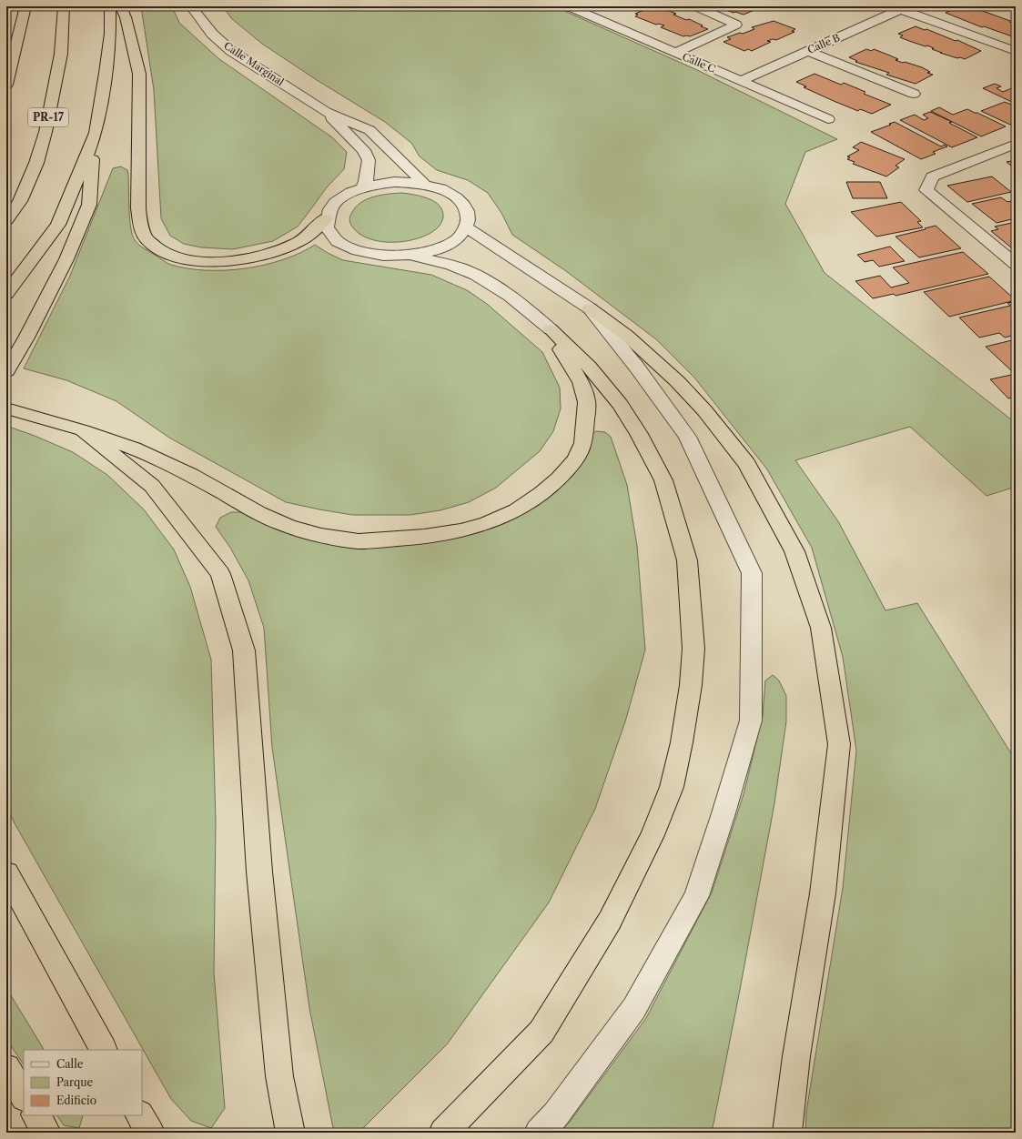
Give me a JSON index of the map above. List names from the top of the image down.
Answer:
{
  "streets": {
    "highway": ["PR-17"],
    "street": ["Calle B", "Calle C", "Calle Marginal"]
  },
  "crossings": [
    ["Calle B", "Calle C"]
  ],
  "legend": ["Calle", "Parque", "Edificio"]
}
